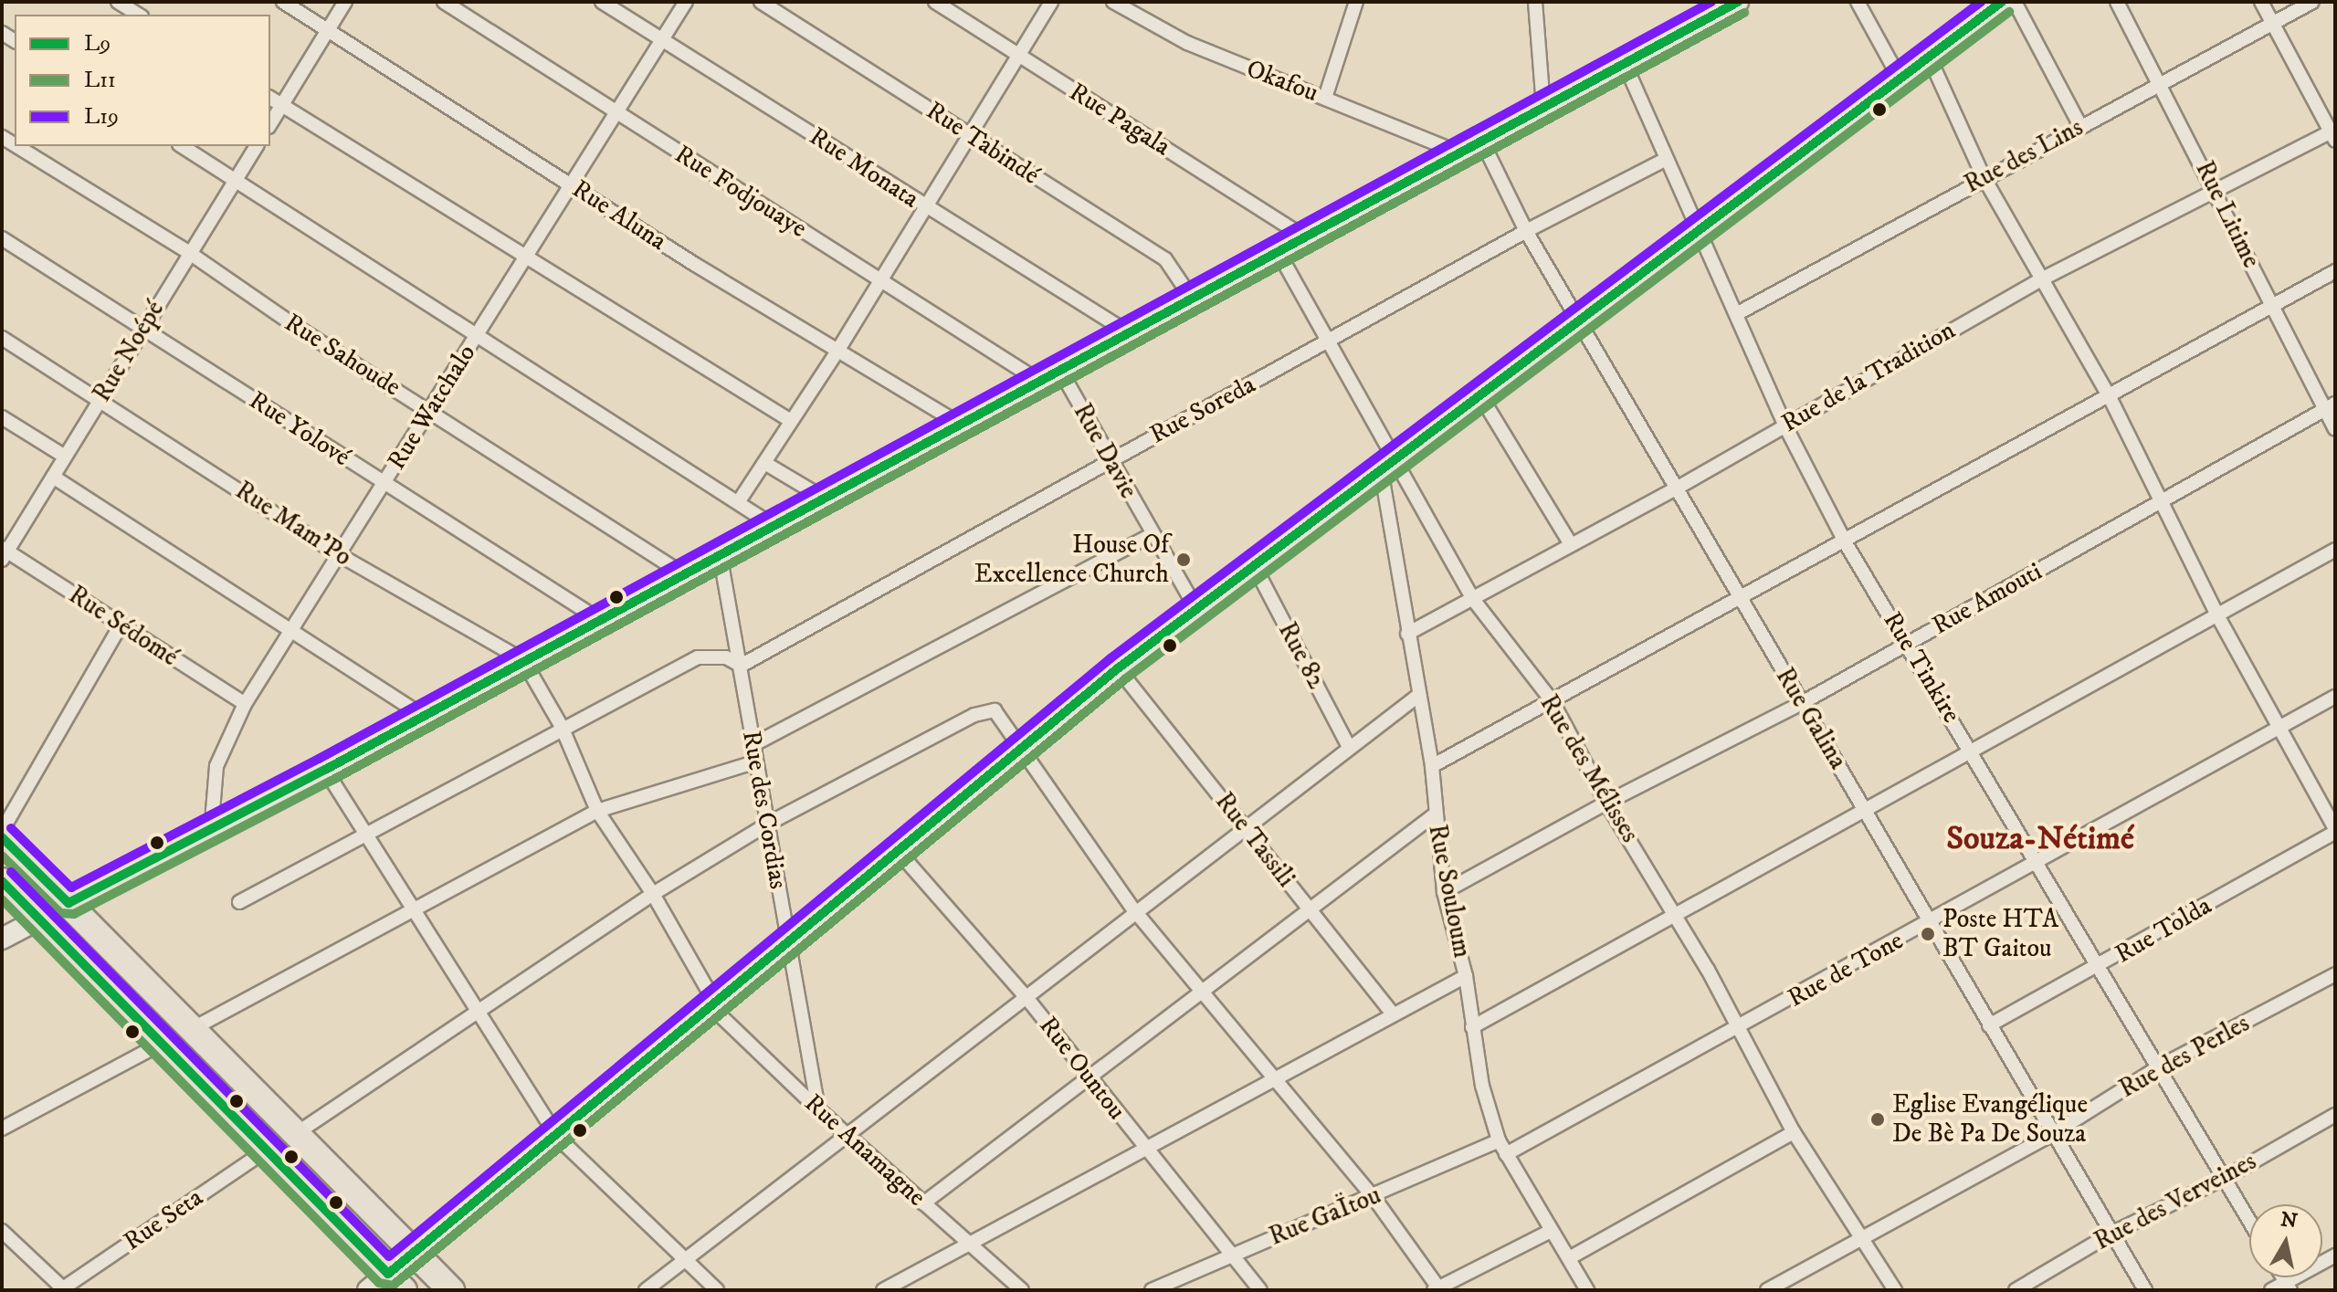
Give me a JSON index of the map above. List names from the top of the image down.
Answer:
{
  "streets": {
    "street": [
      "Okafou",
      "Rue Pagala",
      "Rue Tabindé",
      "Rue des Lins",
      "Rue Monata",
      "Rue Fodjouaye",
      "Rue Litime",
      "Rue Aluna",
      "Rue Noépé",
      "Rue Sahoude",
      "Rue de la Tradition",
      "Rue Watchalo",
      "Rue Soreda",
      "Rue Yolové",
      "Rue Davie",
      "Rue Mam'Po",
      "Rue Amouti",
      "Rue Sédomé",
      "Rue 82",
      "Rue Tinkire",
      "Rue Galina",
      "Rue des Mélisses",
      "Rue des Cordias",
      "Rue Tassili",
      "Rue Souloum",
      "Rue Tolda",
      "Rue de Tone",
      "Rue des Perles",
      "Rue Ountou",
      "Rue Anamagne",
      "Rue des Verveines",
      "Rue GaÏtou",
      "Rue Seta"
    ]
  },
  "crossings": [
    ["Rue des Lins", "Rue Litime"],
    ["Rue des Lins", "Rue Tinkire"],
    ["Rue Monata", "Rue Watchalo"],
    ["Rue Fodjouaye", "Rue Watchalo"],
    ["Rue Litime", "Rue de la Tradition"],
    ["Rue Litime", "Rue Amouti"],
    ["Rue Aluna", "Rue Watchalo"],
    ["Rue Noépé", "Rue Sahoude"],
    ["Rue Noépé", "Rue Yolové"],
    ["Rue Noépé", "Rue Mam'Po"],
    ["Rue Noépé", "Rue Sédomé"],
    ["Rue Sahoude", "Rue Watchalo"],
    ["Rue de la Tradition", "Rue Tinkire"],
    ["Rue de la Tradition", "Rue Galina"],
    ["Rue de la Tradition", "Rue des Mélisses"],
    ["Rue de la Tradition", "Rue Souloum"],
    ["Rue Watchalo", "Rue Yolové"],
    ["Rue Watchalo", "Rue Mam'Po"],
    ["Rue Watchalo", "Rue Sédomé"],
    ["Rue Soreda", "Rue Davie"],
    ["Rue Soreda", "Rue Tinkire"],
    ["Rue Soreda", "Rue Galina"],
    ["Rue Soreda", "Rue des Mélisses"],
    ["Rue Soreda", "Rue des Cordias"],
    ["Rue Amouti", "Rue Tinkire"],
    ["Rue Amouti", "Rue Galina"],
    ["Rue Amouti", "Rue des Mélisses"],
    ["Rue Amouti", "Rue Souloum"],
    ["Rue Tinkire", "Rue Tolda"],
    ["Rue Tinkire", "Rue de Tone"],
    ["Rue Tinkire", "Rue des Perles"],
    ["Rue Tinkire", "Rue des Verveines"],
    ["Rue Galina", "Rue Tolda"],
    ["Rue Galina", "Rue de Tone"],
    ["Rue Galina", "Rue des Perles"],
    ["Rue Galina", "Rue des Verveines"],
    ["Rue des Mélisses", "Rue Souloum"],
    ["Rue des Mélisses", "Rue de Tone"],
    ["Rue des Mélisses", "Rue des Perles"],
    ["Rue des Cordias", "Rue Anamagne"],
    ["Rue Souloum", "Rue de Tone"],
    ["Rue Souloum", "Rue GaÏtou"],
    ["Rue Ountou", "Rue GaÏtou"]
  ],
  "districts": ["Souza-Nétimé"],
  "places": ["House Of Excellence Church", "Poste HTA BT Gaitou", "Eglise Evangélique De Bè Pa De Souza"],
  "lines": ["transit line L9", "transit line L19", "transit line L11"],
  "legend": ["L9", "L11", "L19"],
  "north": "top"
}
